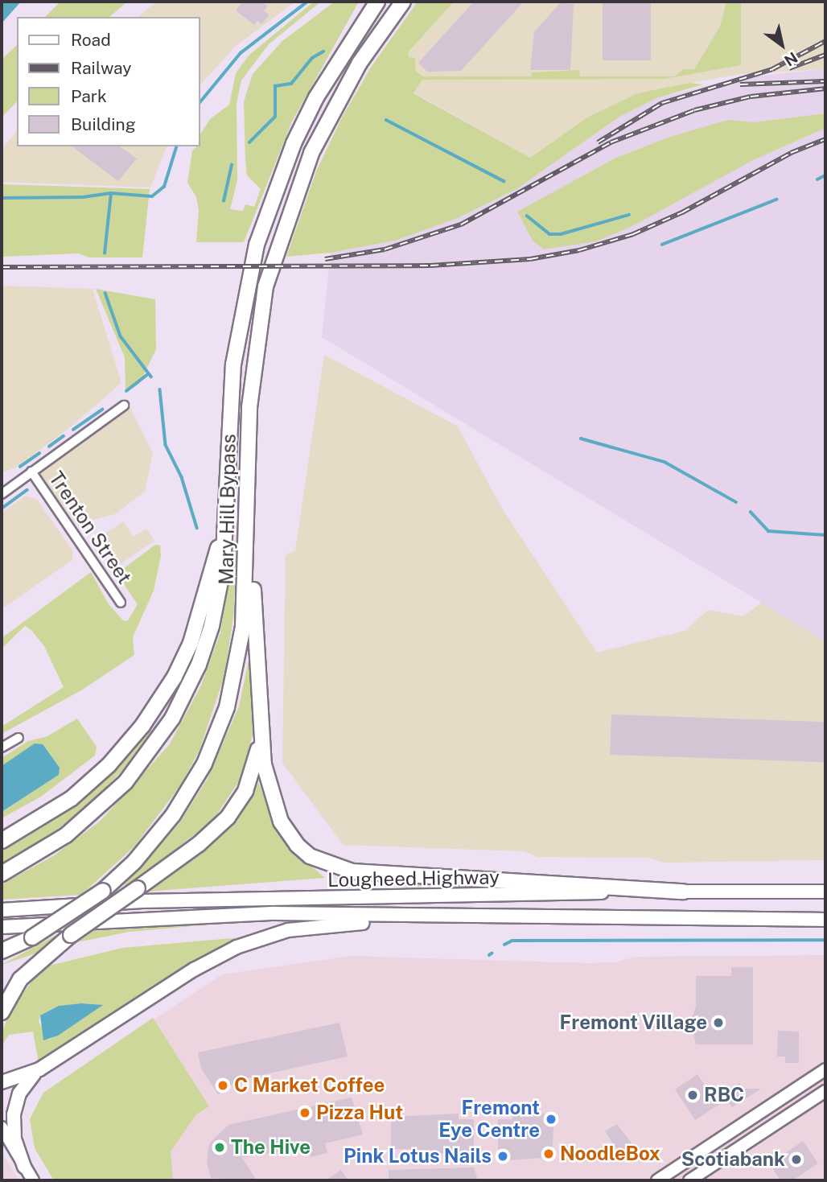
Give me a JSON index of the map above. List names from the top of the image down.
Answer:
{
  "streets": {
    "highway": ["Mary Hill Bypass"],
    "main road": ["Lougheed Highway"],
    "street": ["Trenton Street"]
  },
  "places": [
    "Fremont Village",
    "C Market Coffee",
    "RBC",
    "Pizza Hut",
    "Fremont Eye Centre",
    "The Hive",
    "NoodleBox",
    "Pink Lotus Nails",
    "Scotiabank"
  ],
  "legend": [
    "Road",
    "Railway",
    "Park",
    "Building"
  ],
  "north": "bottom right"
}
